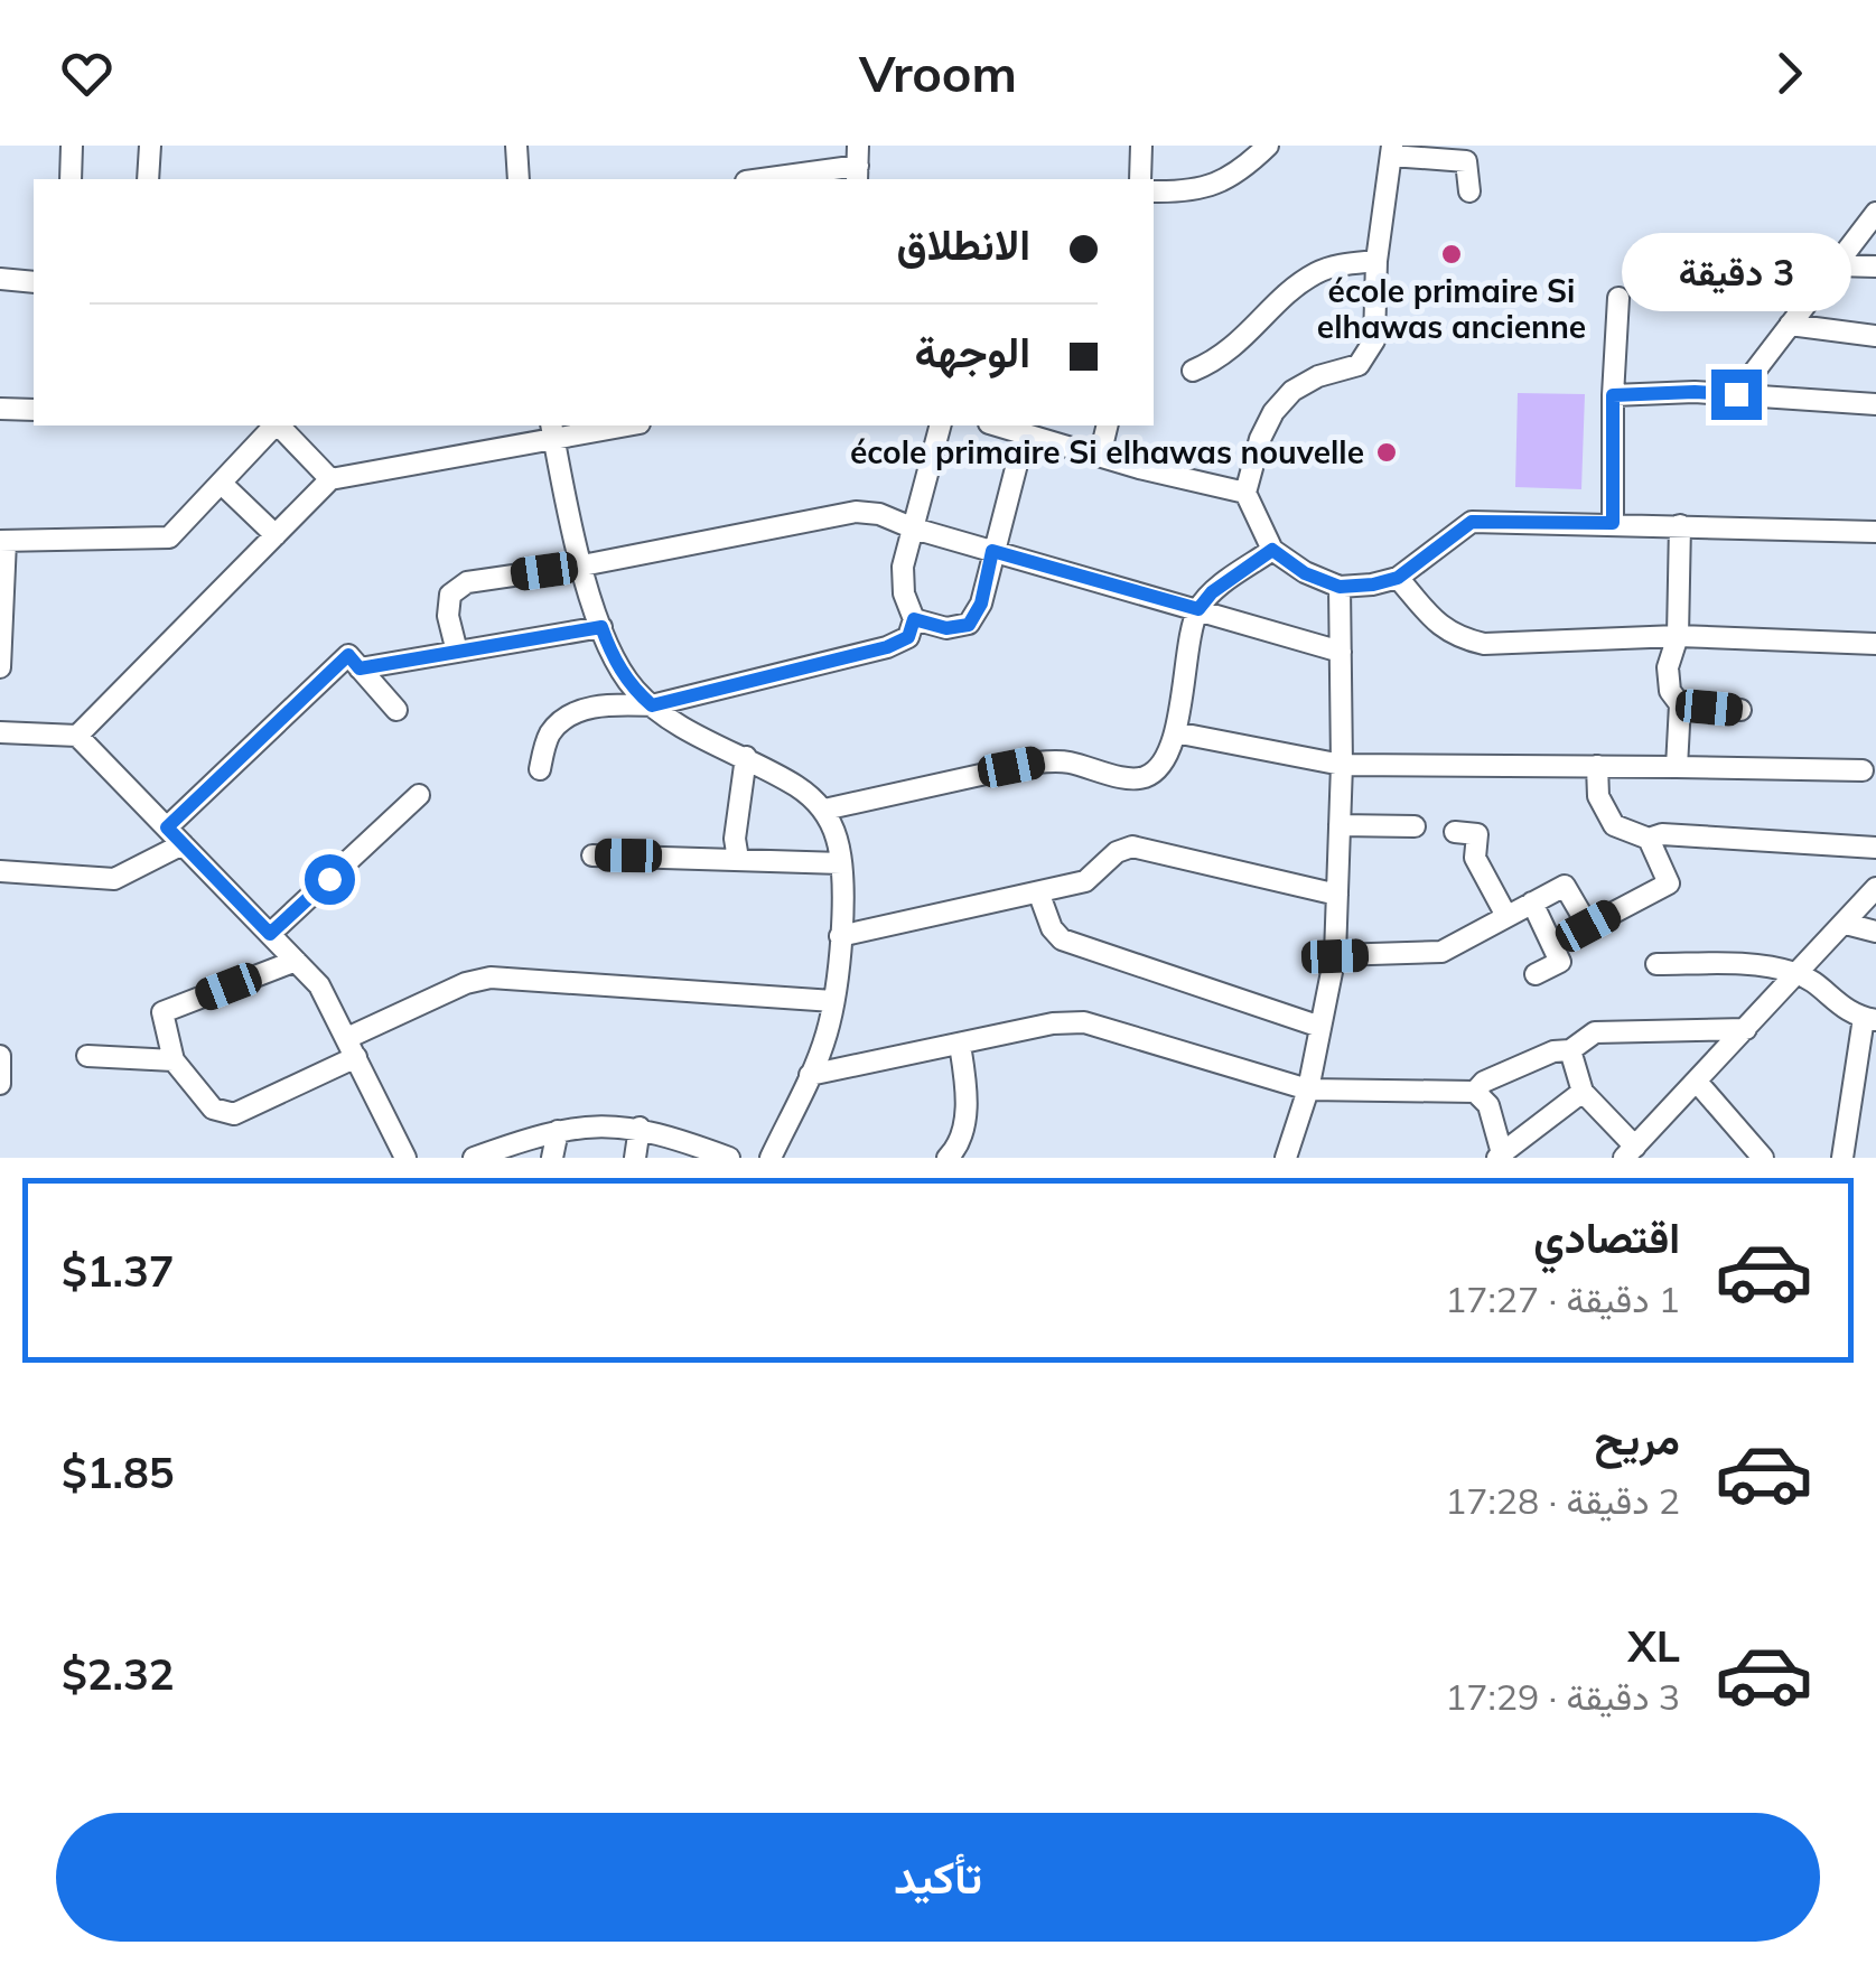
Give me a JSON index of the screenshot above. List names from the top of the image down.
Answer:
{
  "places": ["école primaire Si elhawas ancienne", "école primaire Si elhawas nouvelle"],
  "page": {
    "header": "Vroom",
    "banner": ["الانطلاق", "الوجهة"],
    "bubble": "3 دقيقة",
    "list": [
      {
        "name": "اقتصادي",
        "note": "1 دقيقة · 17:27",
        "value": "$1.37"
      },
      {
        "name": "مريح",
        "note": "2 دقيقة · 17:28",
        "value": "$1.85"
      },
      {
        "name": "XL",
        "note": "3 دقيقة · 17:29",
        "value": "$2.32"
      }
    ],
    "buttons": "تأكيد"
  }
}
